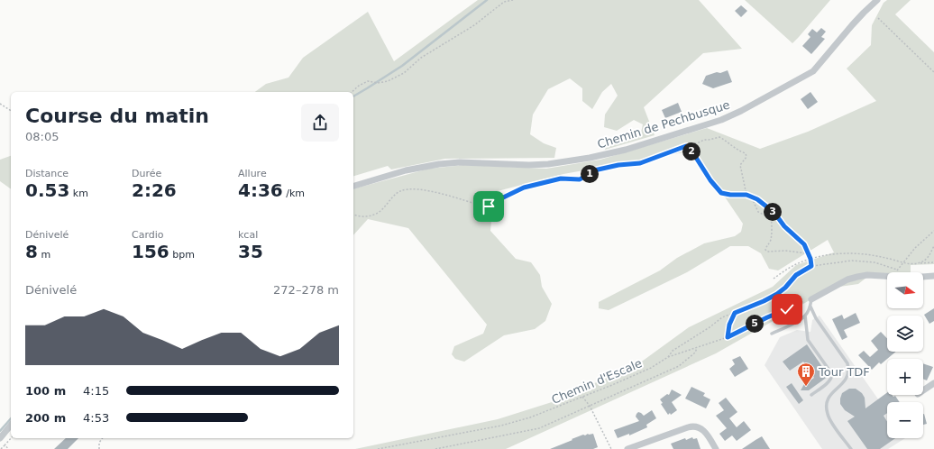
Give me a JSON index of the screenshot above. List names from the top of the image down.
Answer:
{
  "streets": {
    "street": ["Chemin de Pechbusque"],
    "path": ["Chemin d'Escale"]
  },
  "places": {
    "building": ["Tour TDF"]
  },
  "north": "right",
  "page": {
    "heading": ["Course du matin", "08:05"],
    "pins": [
      "2",
      "1",
      "3",
      "5"
    ],
    "stats": [
      ["Distance", "0.53 km"],
      ["Durée", "2:26"],
      ["Allure", "4:36 /km"],
      ["Dénivelé", "8 m"],
      ["Cardio", "156 bpm"],
      ["kcal", "35"]
    ],
    "map_buttons": ["+", "−"],
    "chart": ["Dénivelé", "272–278 m"],
    "list": [
      {
        "name": "100 m",
        "note": "4:15"
      },
      {
        "name": "200 m",
        "note": "4:53"
      }
    ]
  }
}
